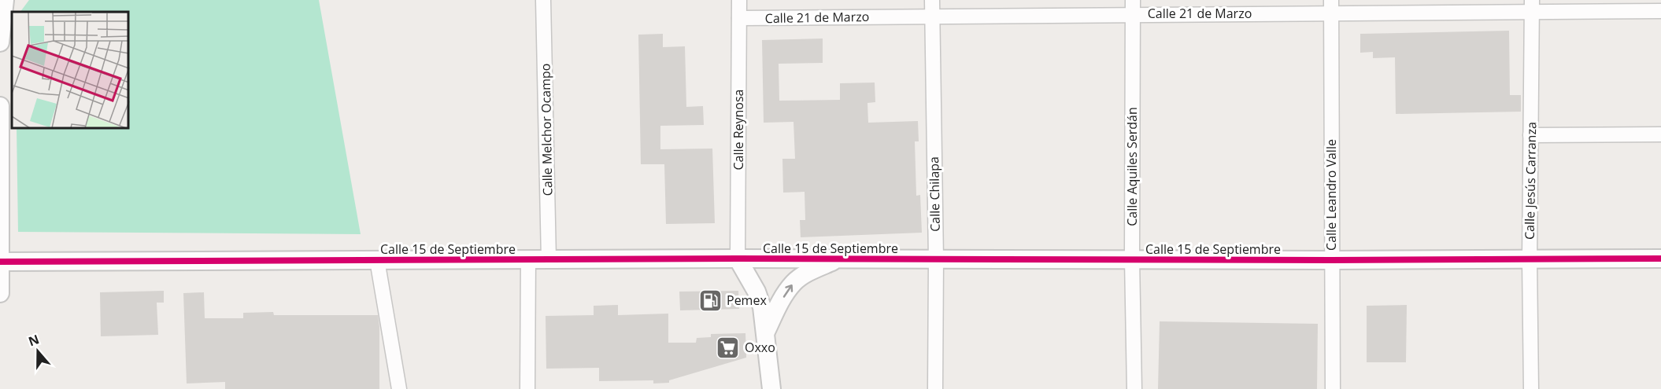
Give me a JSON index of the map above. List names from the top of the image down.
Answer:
{
  "streets": {
    "street": [
      "Calle 21 de Marzo",
      "Calle Melchor Ocampo",
      "Calle Reynosa",
      "Calle Aquiles Serdán",
      "Calle Jesús Carranza",
      "Calle Chilapa",
      "Calle Leandro Valle",
      "Calle 15 de Septiembre"
    ]
  },
  "crossings": [
    ["Calle 21 de Marzo", "Calle Reynosa"],
    ["Calle 21 de Marzo", "Calle Aquiles Serdán"],
    ["Calle 21 de Marzo", "Calle Jesús Carranza"],
    ["Calle 21 de Marzo", "Calle Chilapa"],
    ["Calle 21 de Marzo", "Calle Leandro Valle"],
    ["Calle Melchor Ocampo", "Calle 15 de Septiembre"],
    ["Calle Reynosa", "Calle 15 de Septiembre"],
    ["Calle Aquiles Serdán", "Calle 15 de Septiembre"],
    ["Calle Jesús Carranza", "Calle 15 de Septiembre"],
    ["Calle Chilapa", "Calle 15 de Septiembre"],
    ["Calle Leandro Valle", "Calle 15 de Septiembre"]
  ],
  "places": {
    "fuel station": ["Pemex"],
    "supermarket": ["Oxxo"]
  },
  "north": "top"
}
